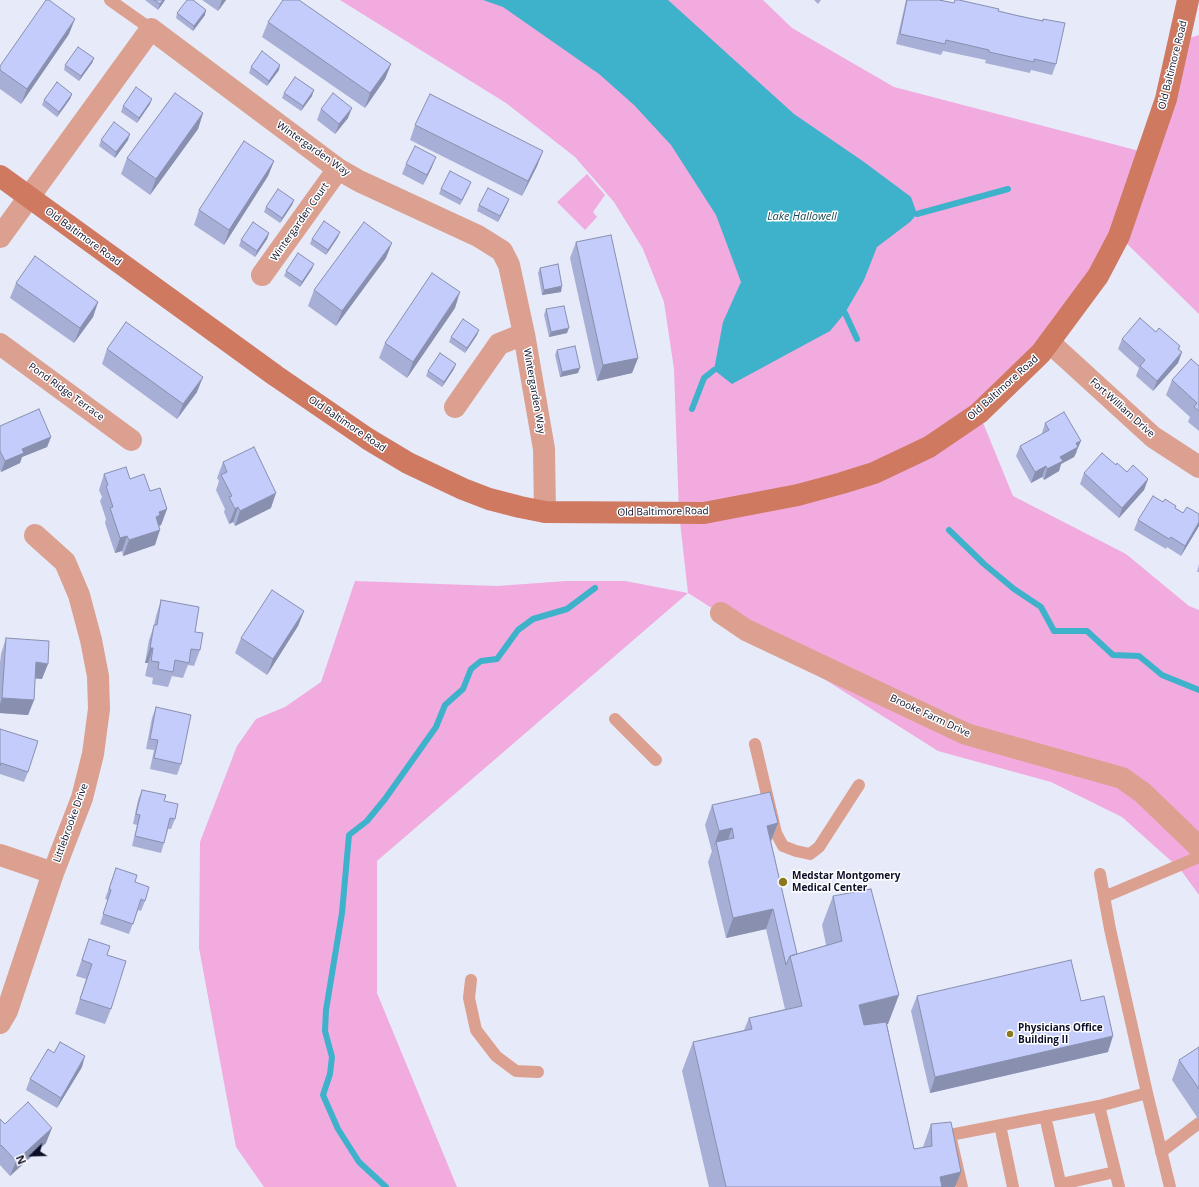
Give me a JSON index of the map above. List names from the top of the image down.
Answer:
{
  "streets": {
    "street": [
      "Old Baltimore Road",
      "Wintergarden Way",
      "Wintergarden Court",
      "Pond Ridge Terrace",
      "Fort William Drive",
      "Brooke Farm Drive",
      "Littlebrooke Drive"
    ]
  },
  "crossings": [
    ["Old Baltimore Road", "Wintergarden Way"],
    ["Old Baltimore Road", "Fort William Drive"],
    ["Wintergarden Way", "Wintergarden Court"]
  ],
  "water": ["Lake Hallowell"],
  "places": ["Medstar Montgomery Medical Center", "Physicians Office Building II"],
  "north": "bottom left"
}
